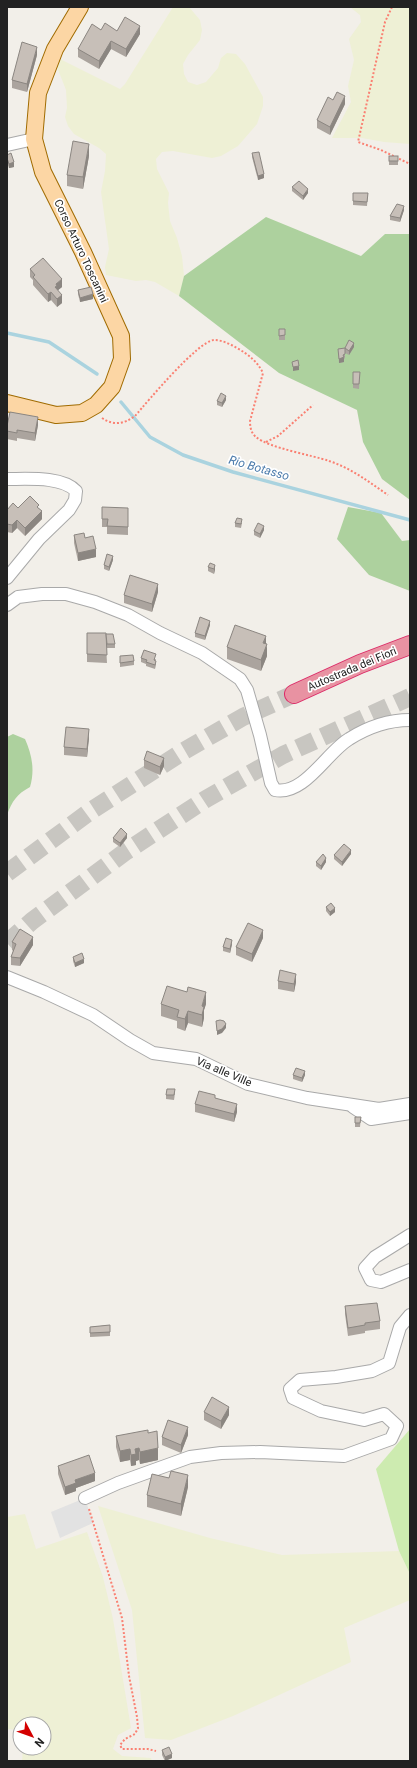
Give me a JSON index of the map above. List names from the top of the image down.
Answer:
{
  "streets": {
    "highway": ["Autostrada dei Fiori"],
    "main road": ["Corso Arturo Toscanini"],
    "street": ["Via alle Ville"]
  },
  "water": ["Rio Botasso"],
  "north": "bottom right"
}
